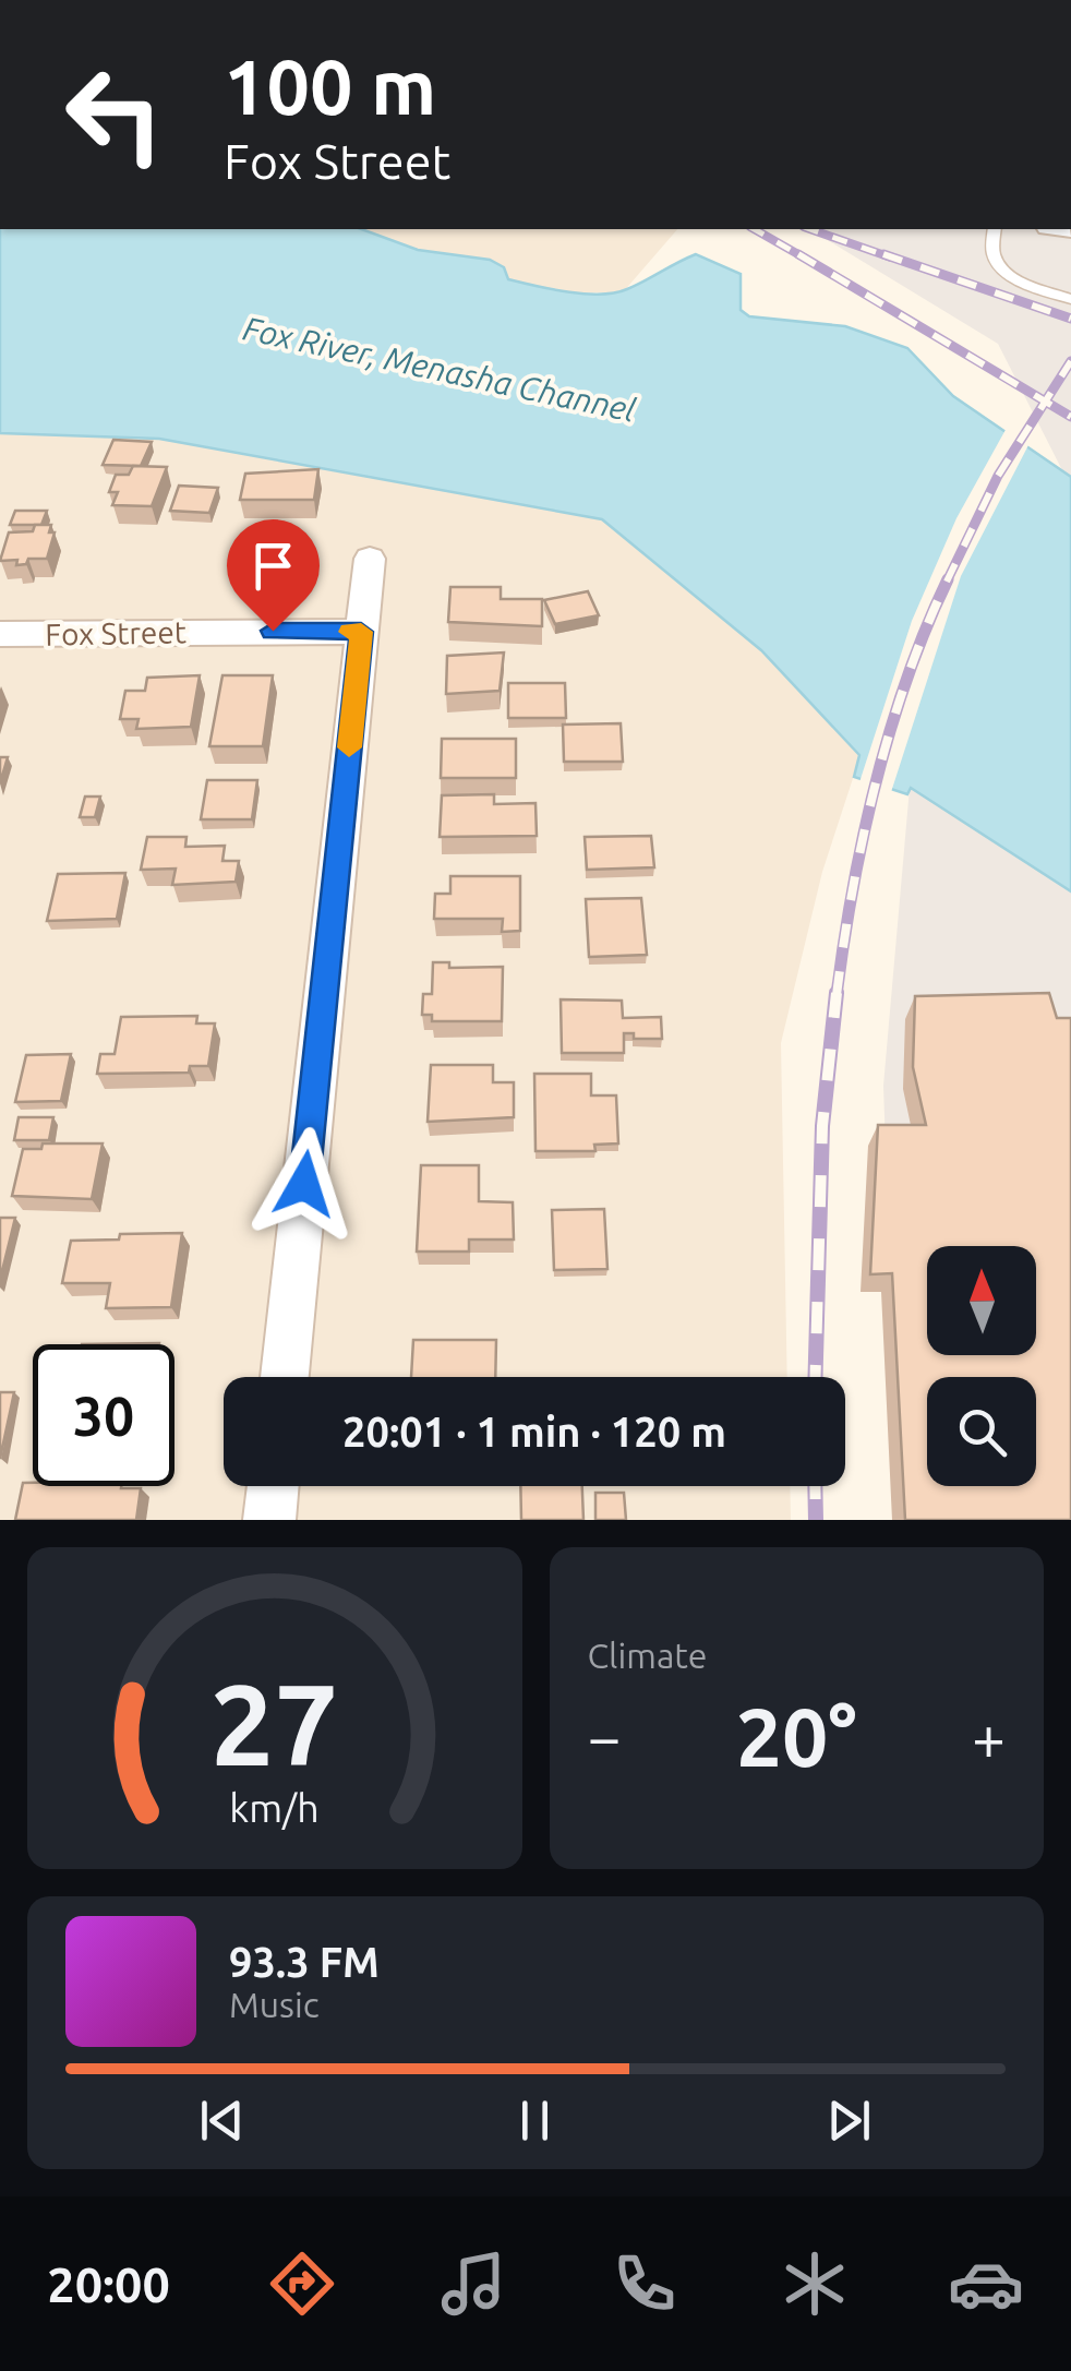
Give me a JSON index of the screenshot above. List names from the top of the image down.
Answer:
{
  "streets": {
    "street": ["Fox Street"]
  },
  "water": ["Fox River, Menasha Channel"],
  "north": "top",
  "page": {
    "turn": ["100 m", "Fox Street"],
    "limit": "30",
    "trip": "20:01 · 1 min · 120 m",
    "tile": "Climate",
    "heat": ["−", "20°", "+"],
    "song": ["93.3 FM", "Music"],
    "tabs": "20:00",
    "gauge": ["27", "km/h"]
  }
}
